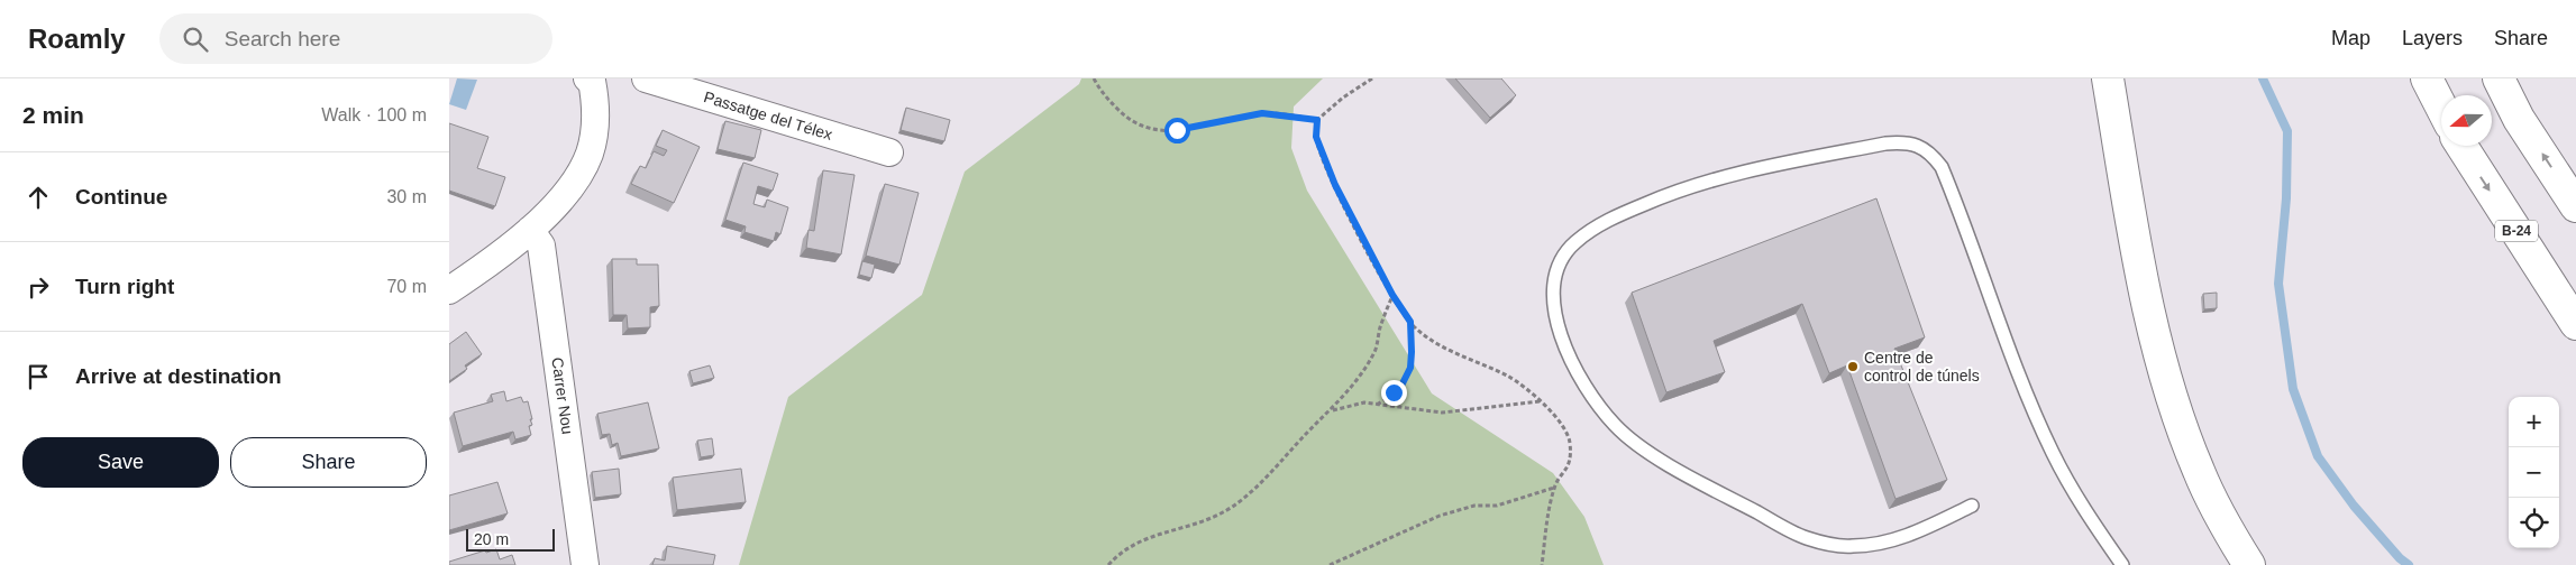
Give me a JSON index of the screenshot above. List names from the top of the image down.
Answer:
{
  "streets": {
    "main road": ["B-24"],
    "street": ["Passatge del Télex", "Carrer Nou"]
  },
  "places": ["Centre de control de túnels"],
  "scale_bar": "20 m",
  "north": "left",
  "page": {
    "header": "Roamly",
    "search": "Search here",
    "nav": ["Map", "Layers", "Share"],
    "heading": ["2 min", "Walk · 100 m"],
    "list": [
      ["Continue", "30 m"],
      ["Turn right", "70 m"],
      "Arrive at destination"
    ],
    "map_buttons": ["+", "−"],
    "buttons": ["Save", "Share"],
    "scale": "20 m"
  }
}
